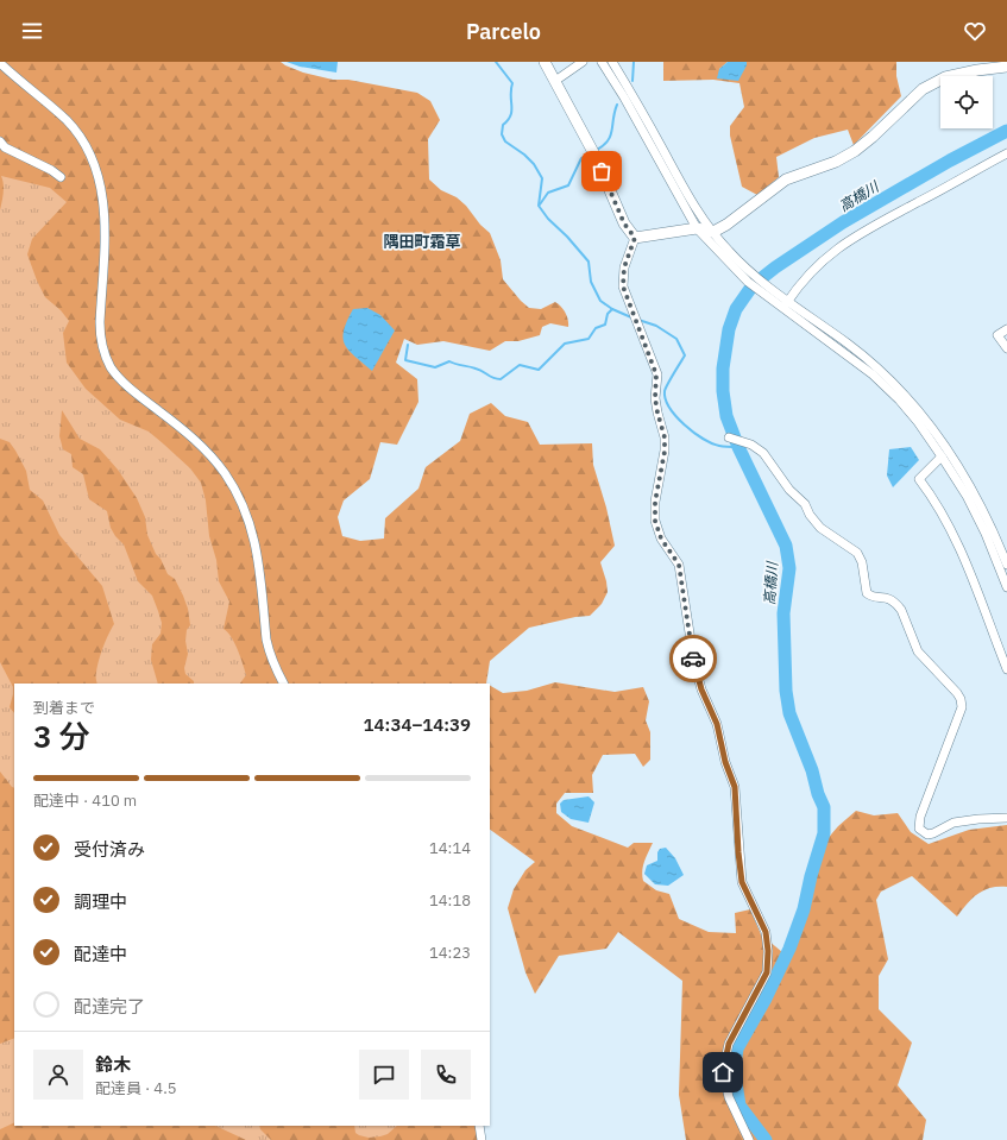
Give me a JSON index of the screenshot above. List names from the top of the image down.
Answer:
{
  "districts": ["隅田町霜草"],
  "water": ["高橋川"],
  "page": {
    "header": "Parcelo",
    "heading": ["3 分", "到着まで", "14:34–14:39"],
    "panel": ["鈴木", "配達員 · 4.5"],
    "bar": "配達中 · 410 m",
    "list": [
      ["受付済み", "14:14"],
      ["調理中", "14:18"],
      ["配達中", "14:23"],
      "配達完了"
    ]
  }
}
